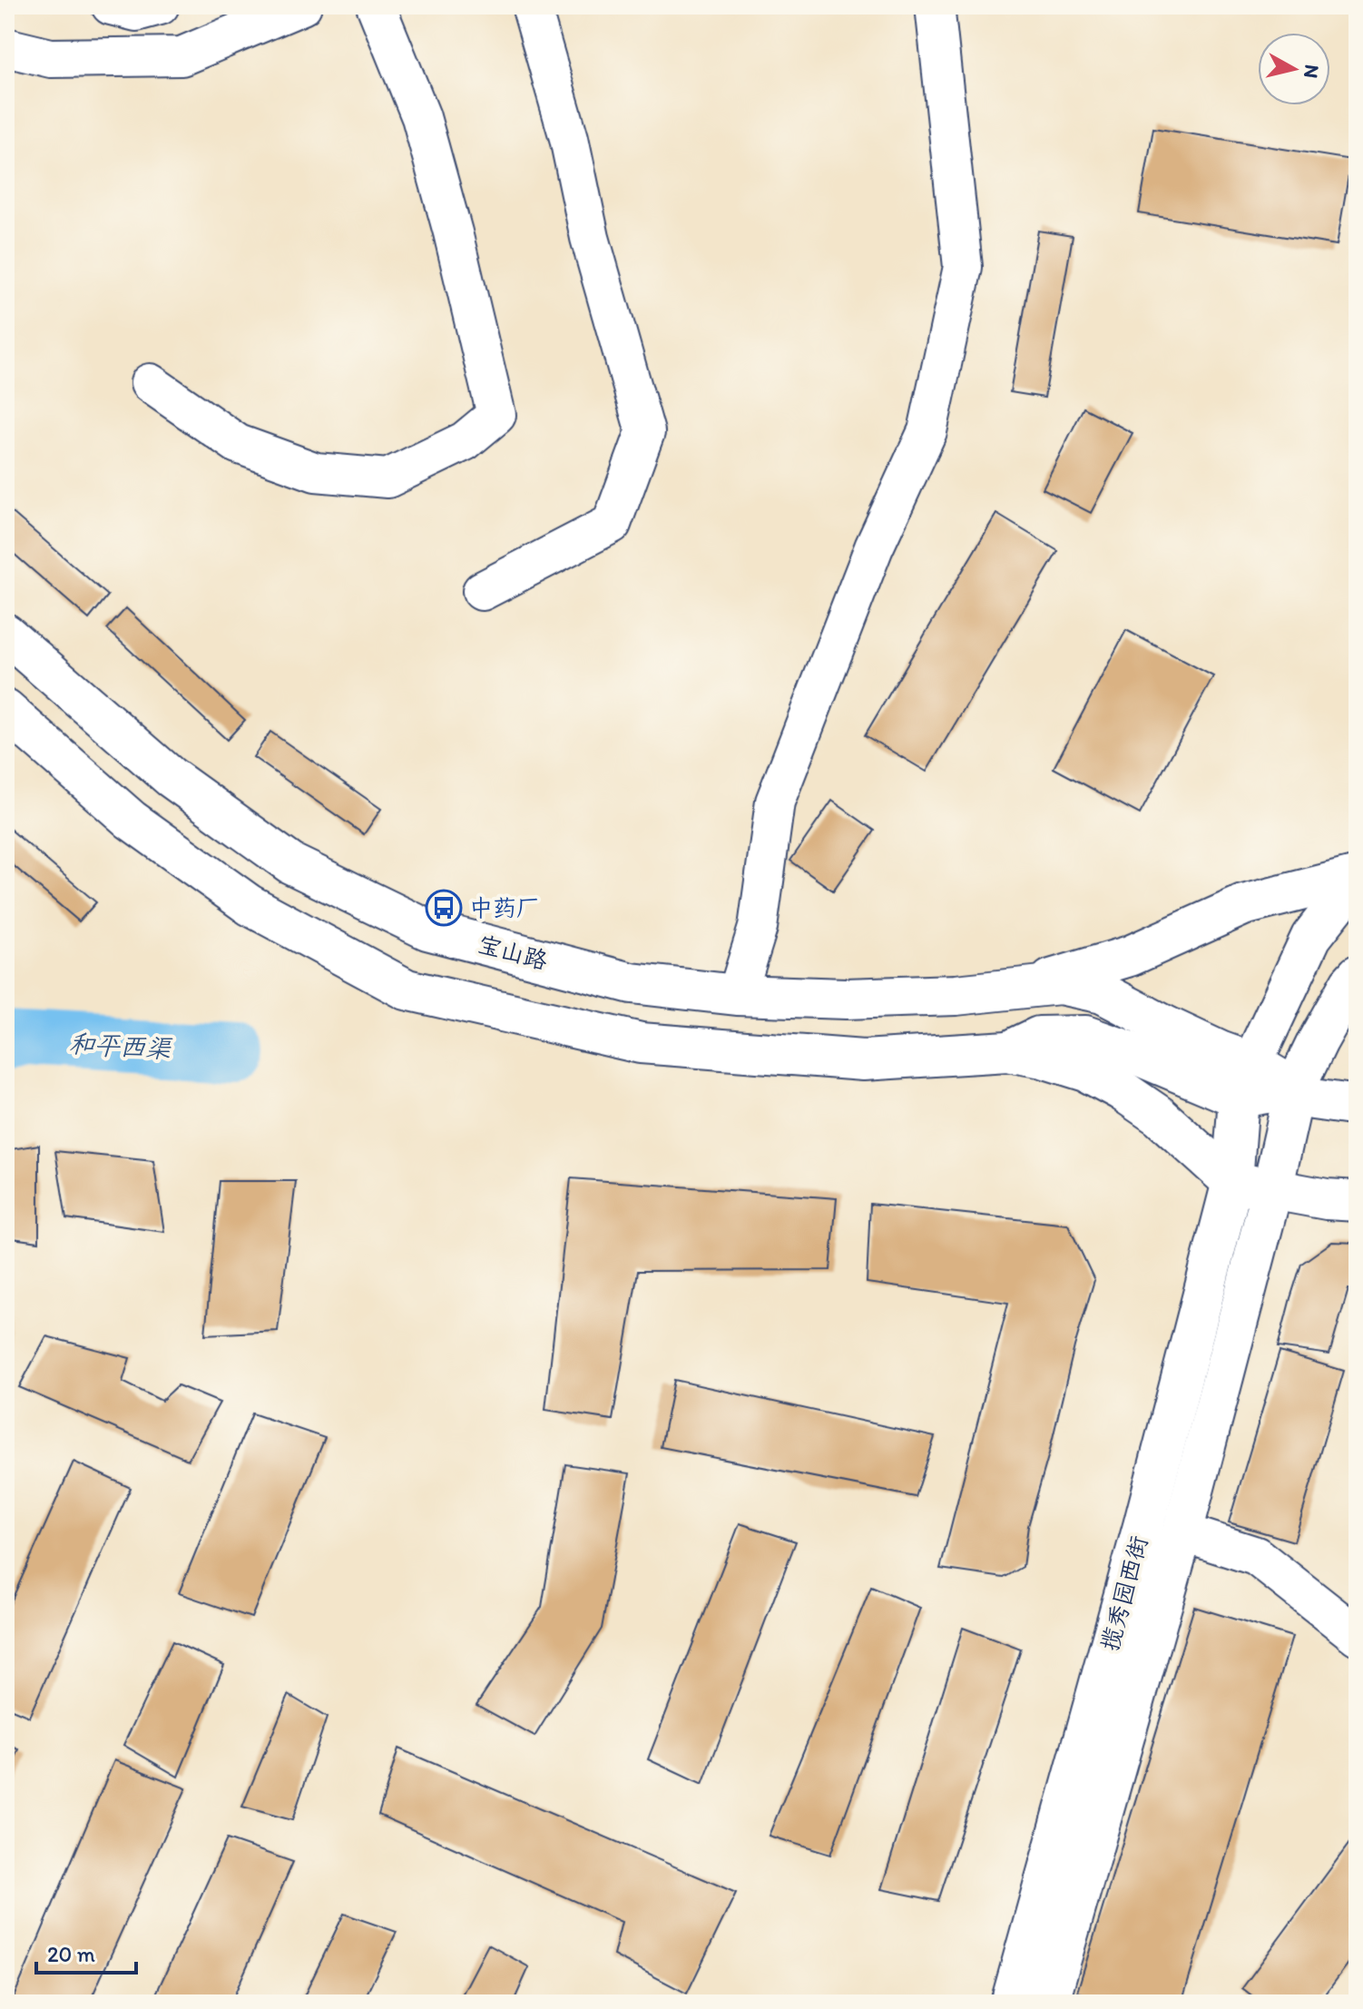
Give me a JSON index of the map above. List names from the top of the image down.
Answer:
{
  "streets": {
    "main road": ["宝山路", "揽秀园西街"]
  },
  "water": ["和平西渠"],
  "places": {
    "bus stop": ["中药厂"]
  },
  "scale_bar": "20 m",
  "north": "right"
}
